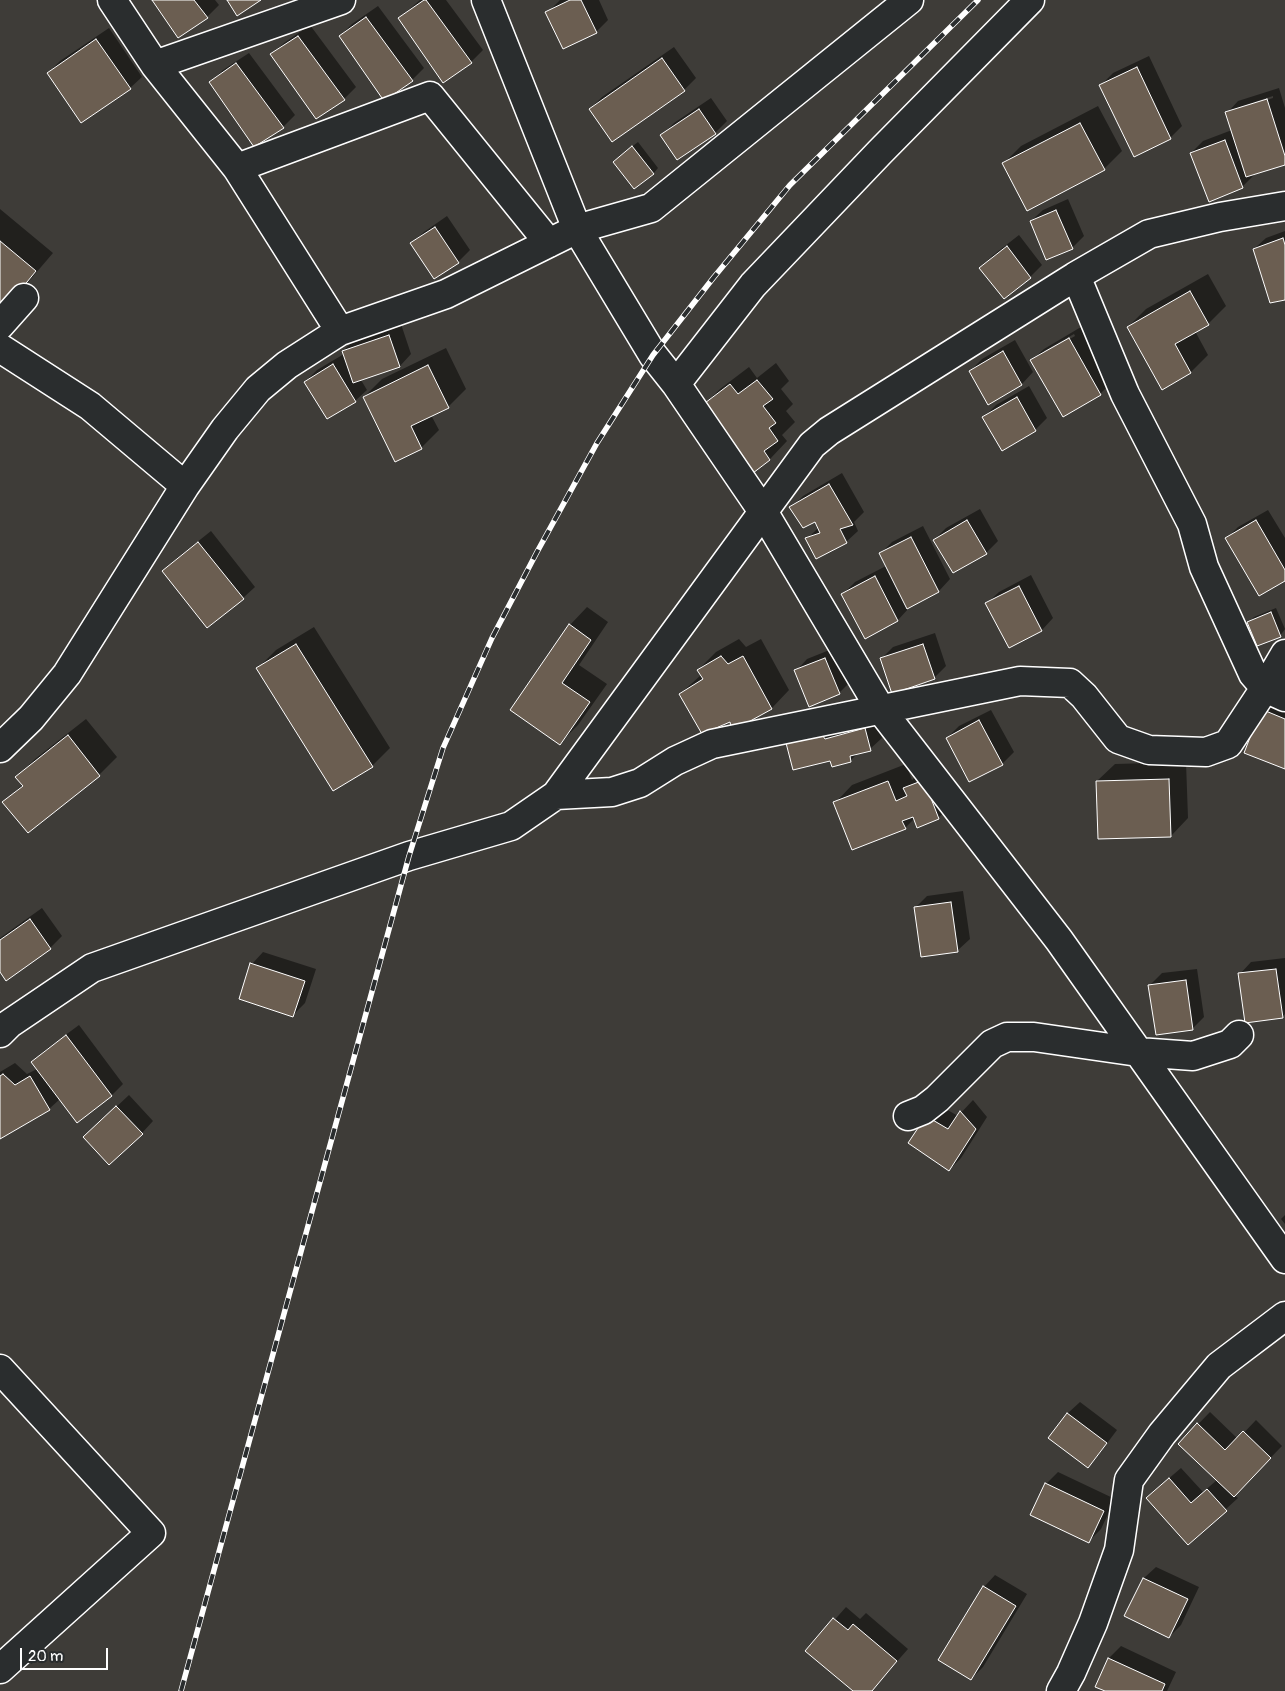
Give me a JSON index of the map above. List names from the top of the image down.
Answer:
{
  "scale_bar": "20 m"
}
